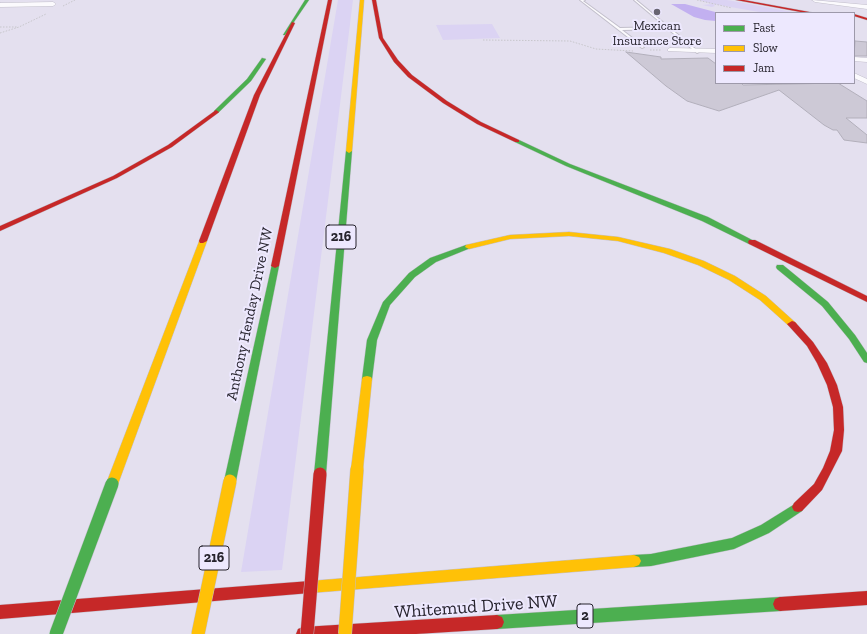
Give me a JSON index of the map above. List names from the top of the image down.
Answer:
{
  "streets": {
    "main road": [
      "216",
      "Anthony Henday Drive NW",
      "Whitemud Drive NW",
      "2"
    ]
  },
  "places": ["Mexican Insurance Store"],
  "legend": ["Fast", "Slow", "Jam"]
}
